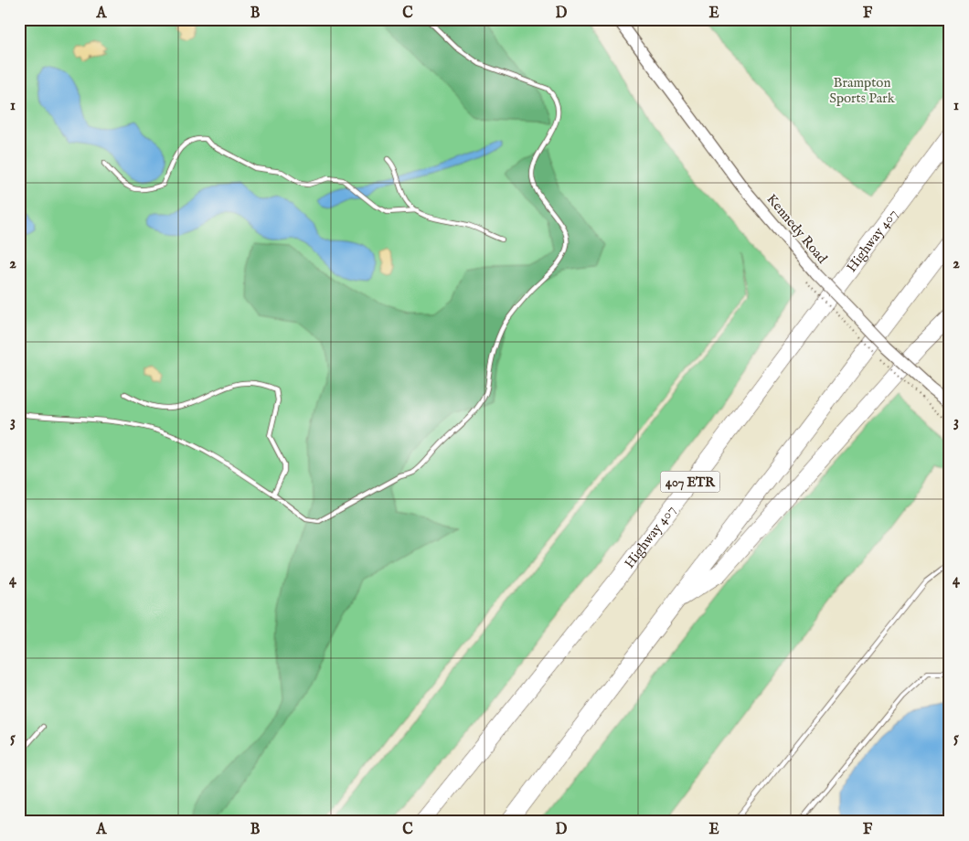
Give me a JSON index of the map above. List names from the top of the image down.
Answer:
{
  "streets": {
    "highway": ["Highway 407", "407 ETR"],
    "main road": ["Kennedy Road"]
  },
  "parks": ["Brampton Sports Park"],
  "grid": {
    "columns": [
      "A",
      "B",
      "C",
      "D",
      "E",
      "F"
    ],
    "rows": [
      "1",
      "2",
      "3",
      "4",
      "5"
    ]
  }
}
